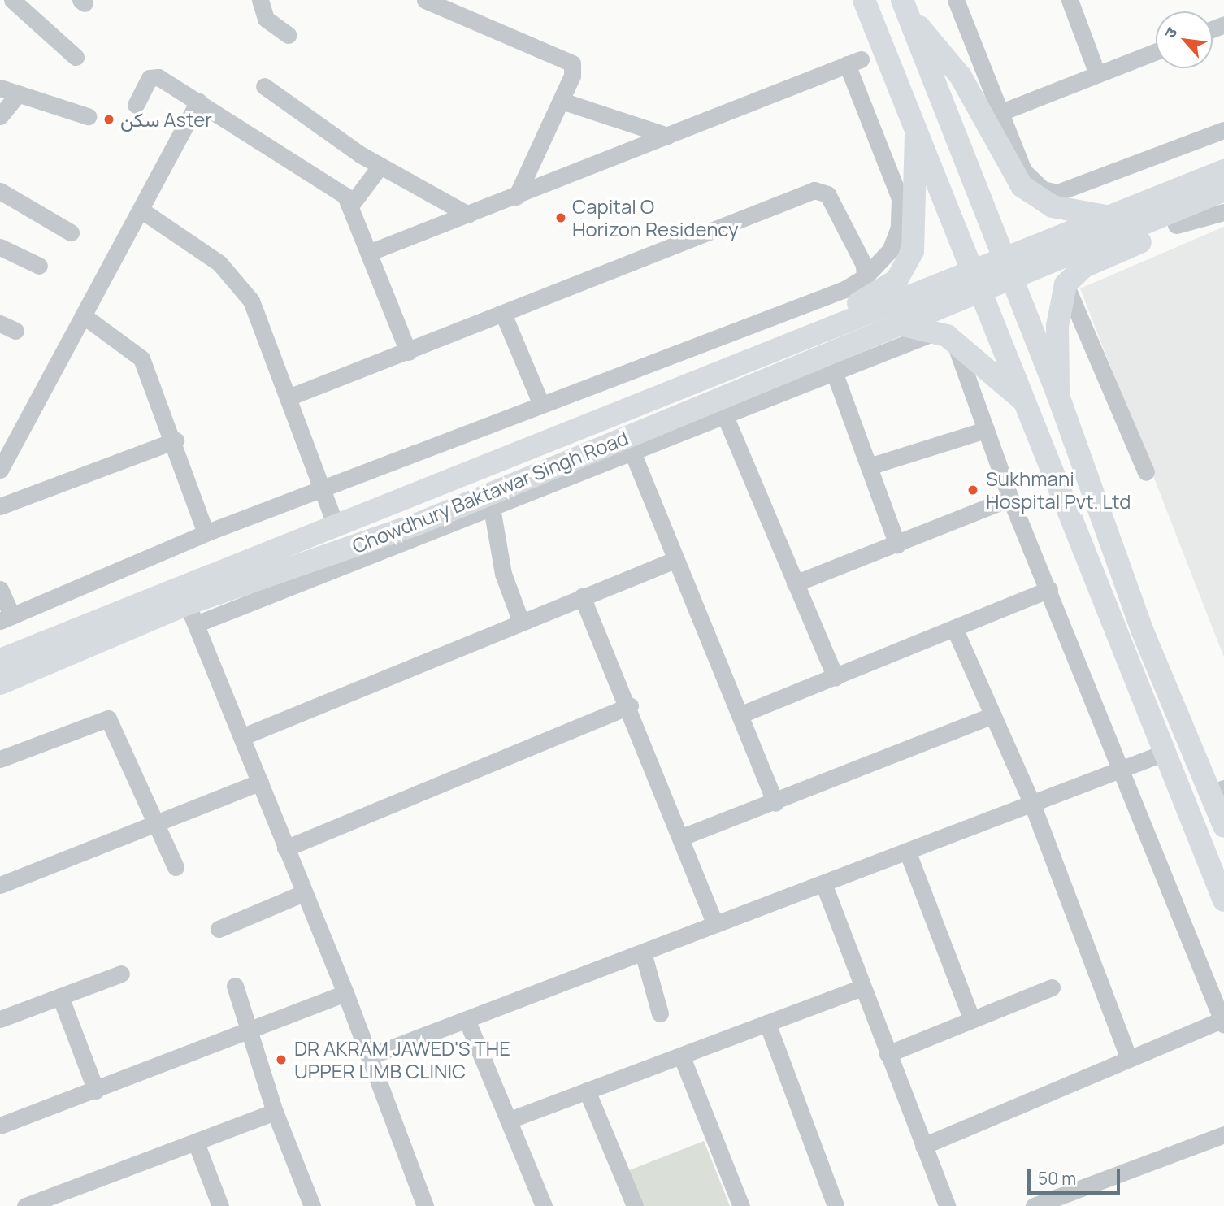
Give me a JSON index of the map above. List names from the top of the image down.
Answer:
{
  "streets": {
    "main road": ["Chowdhury Baktawar Singh Road"]
  },
  "places": [
    "سكن Aster",
    "Capital O Horizon Residency",
    "Sukhmani Hospital Pvt. Ltd",
    "DR AKRAM JAWED'S THE UPPER LIMB CLINIC"
  ],
  "scale_bar": "50 m",
  "north": "top left"
}
